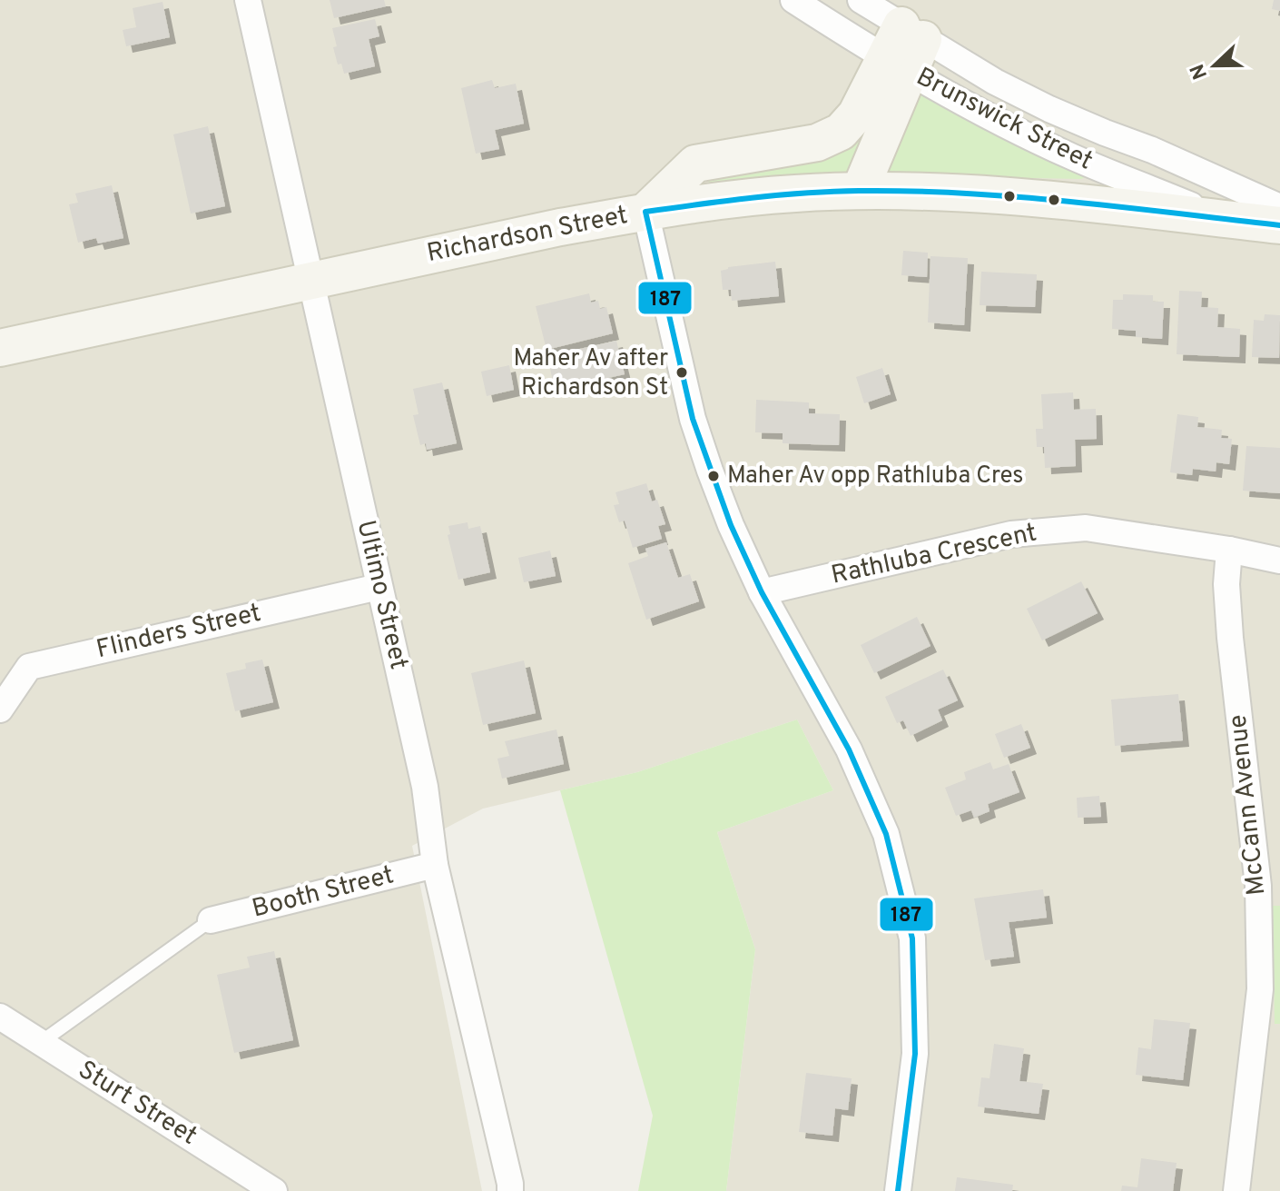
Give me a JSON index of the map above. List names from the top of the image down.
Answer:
{
  "streets": {
    "main road": ["Richardson Street"],
    "street": [
      "Brunswick Street",
      "Rathluba Crescent",
      "Ultimo Street",
      "Flinders Street",
      "McCann Avenue",
      "Booth Street",
      "Sturt Street"
    ]
  },
  "crossings": [
    ["Brunswick Street", "Richardson Street"],
    ["Richardson Street", "Ultimo Street"],
    ["Rathluba Crescent", "McCann Avenue"],
    ["Ultimo Street", "Flinders Street"],
    ["Ultimo Street", "Booth Street"]
  ],
  "places": ["Maher Av after Richardson St", "Maher Av opp Rathluba Cres"],
  "lines": ["transit line 187"],
  "north": "left"
}
